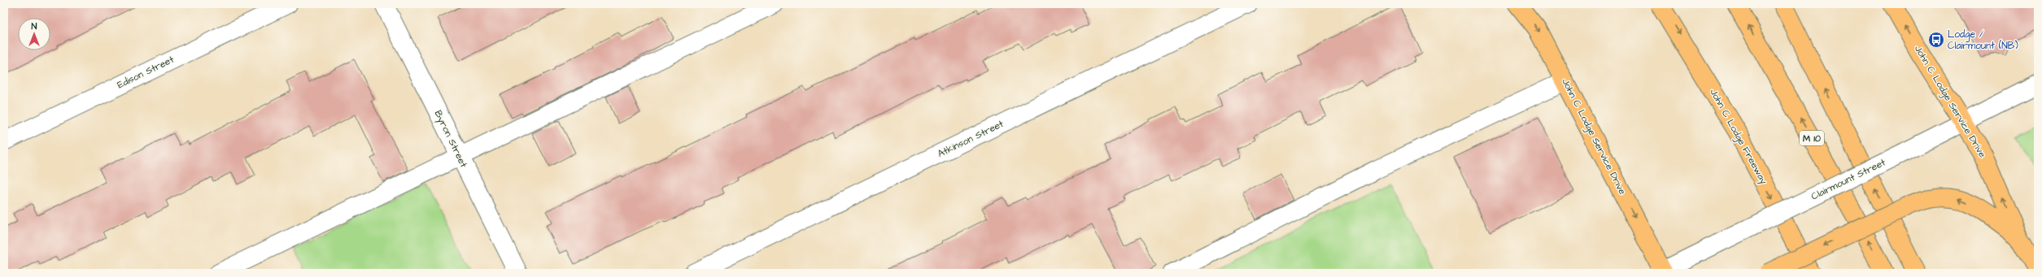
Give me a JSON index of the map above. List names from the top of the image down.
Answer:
{
  "streets": {
    "main road": ["John C Lodge Service Drive", "John C Lodge Freeway", "M 10"],
    "street": [
      "Edison Street",
      "Byron Street",
      "Atkinson Street",
      "Clairmount Street"
    ]
  },
  "crossings": [
    ["John C Lodge Service Drive", "Clairmount Street"]
  ],
  "places": {
    "bus stop": ["Lodge / Clairmount (NB)"]
  },
  "north": "top"
}
